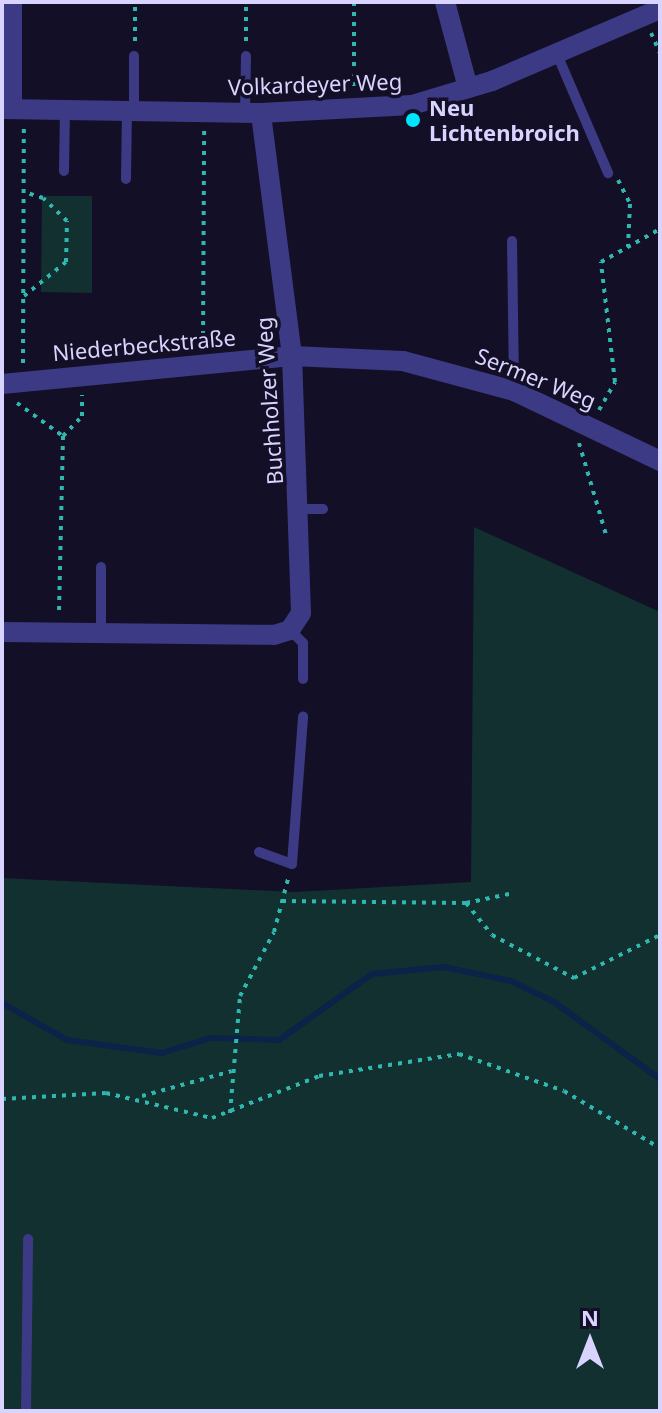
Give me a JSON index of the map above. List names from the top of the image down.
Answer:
{
  "streets": {
    "street": [
      "Volkardeyer Weg",
      "Niederbeckstraße",
      "Sermer Weg",
      "Buchholzer Weg"
    ]
  },
  "crossings": [
    ["Volkardeyer Weg", "Buchholzer Weg"],
    ["Niederbeckstraße", "Sermer Weg"],
    ["Niederbeckstraße", "Buchholzer Weg"],
    ["Sermer Weg", "Buchholzer Weg"]
  ],
  "places": ["Neu Lichtenbroich"],
  "north": "top"
}
